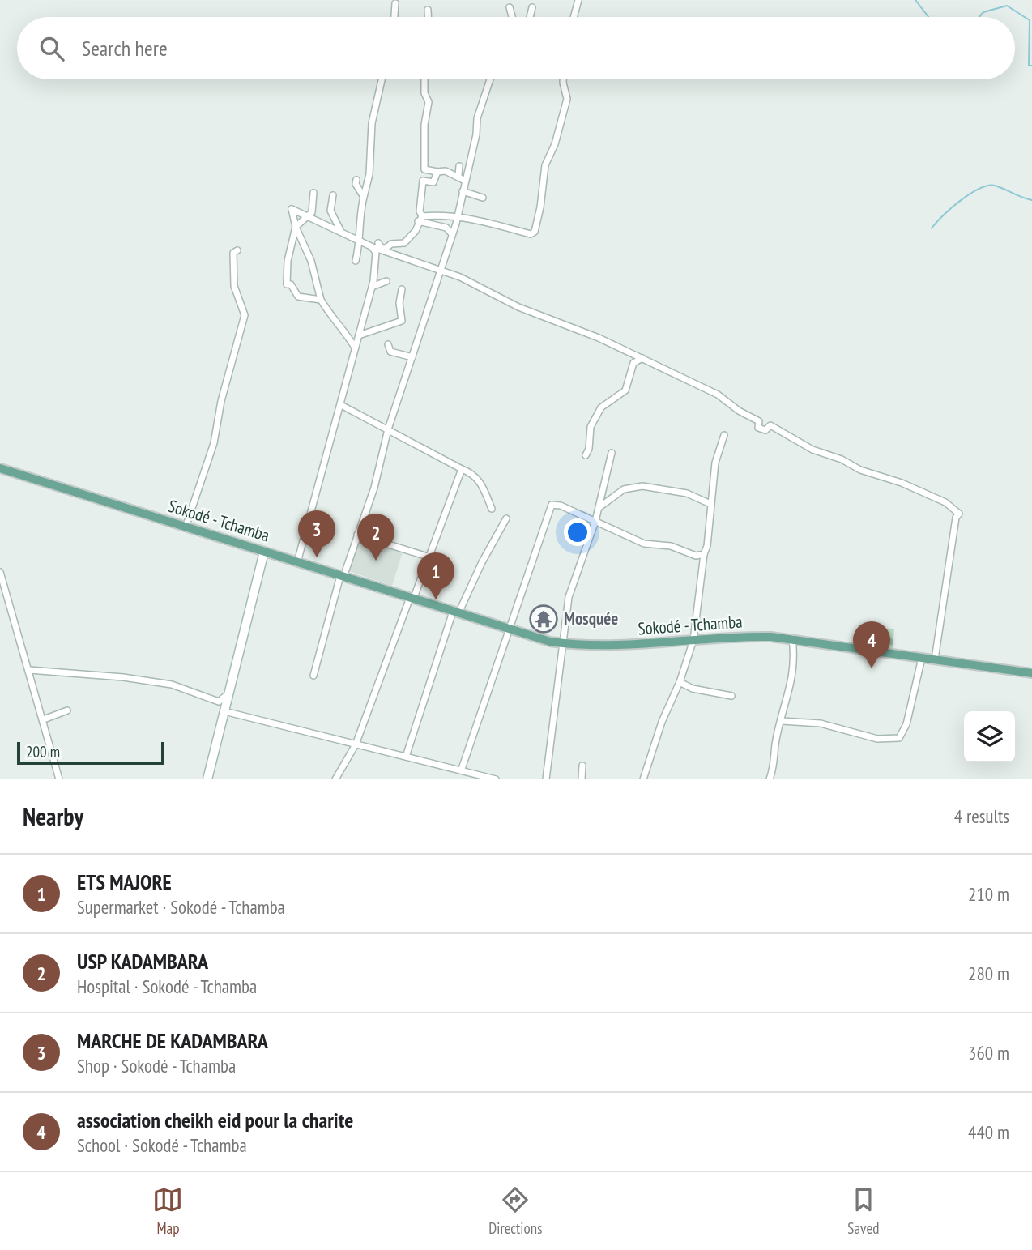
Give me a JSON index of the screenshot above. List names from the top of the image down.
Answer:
{
  "streets": {
    "main road": ["Sokodé - Tchamba"]
  },
  "places": {
    "temple": ["Mosquée"]
  },
  "scale_bar": "200 m",
  "page": {
    "search": "Search here",
    "pins": [
      "3",
      "2",
      "1",
      "4"
    ],
    "scale": "200 m",
    "heading": ["Nearby", "4 results"],
    "list": [
      {
        "mark": "1",
        "name": "ETS MAJORE",
        "note": "Supermarket · Sokodé - Tchamba",
        "value": "210 m"
      },
      {
        "mark": "2",
        "name": "USP KADAMBARA",
        "note": "Hospital · Sokodé - Tchamba",
        "value": "280 m"
      },
      {
        "mark": "3",
        "name": "MARCHE DE KADAMBARA",
        "note": "Shop · Sokodé - Tchamba",
        "value": "360 m"
      },
      {
        "mark": "4",
        "name": "association cheikh eid pour la charite",
        "note": "School · Sokodé - Tchamba",
        "value": "440 m"
      }
    ],
    "nav": ["Map", "Directions", "Saved"]
  }
}
